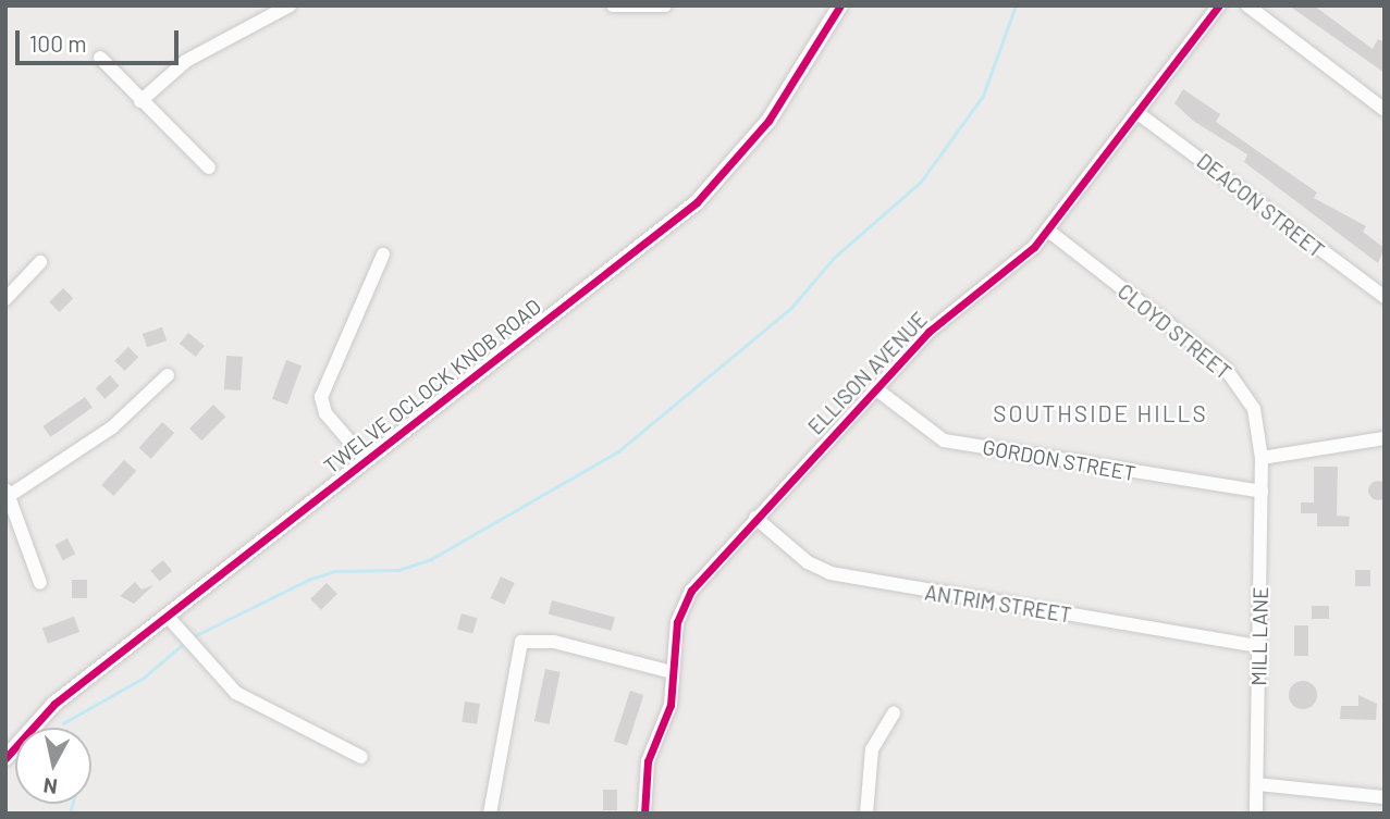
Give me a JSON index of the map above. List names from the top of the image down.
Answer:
{
  "streets": {
    "street": [
      "DEACON STREET",
      "CLOYD STREET",
      "ELLISON AVENUE",
      "TWELVE OCLOCK KNOB ROAD",
      "GORDON STREET",
      "ANTRIM STREET",
      "MILL LANE"
    ]
  },
  "crossings": [
    ["DEACON STREET", "ELLISON AVENUE"],
    ["CLOYD STREET", "ELLISON AVENUE"],
    ["CLOYD STREET", "MILL LANE"],
    ["ELLISON AVENUE", "GORDON STREET"],
    ["ELLISON AVENUE", "ANTRIM STREET"],
    ["GORDON STREET", "MILL LANE"],
    ["ANTRIM STREET", "MILL LANE"]
  ],
  "districts": ["SOUTHSIDE HILLS"],
  "scale_bar": "100 m",
  "north": "bottom"
}
